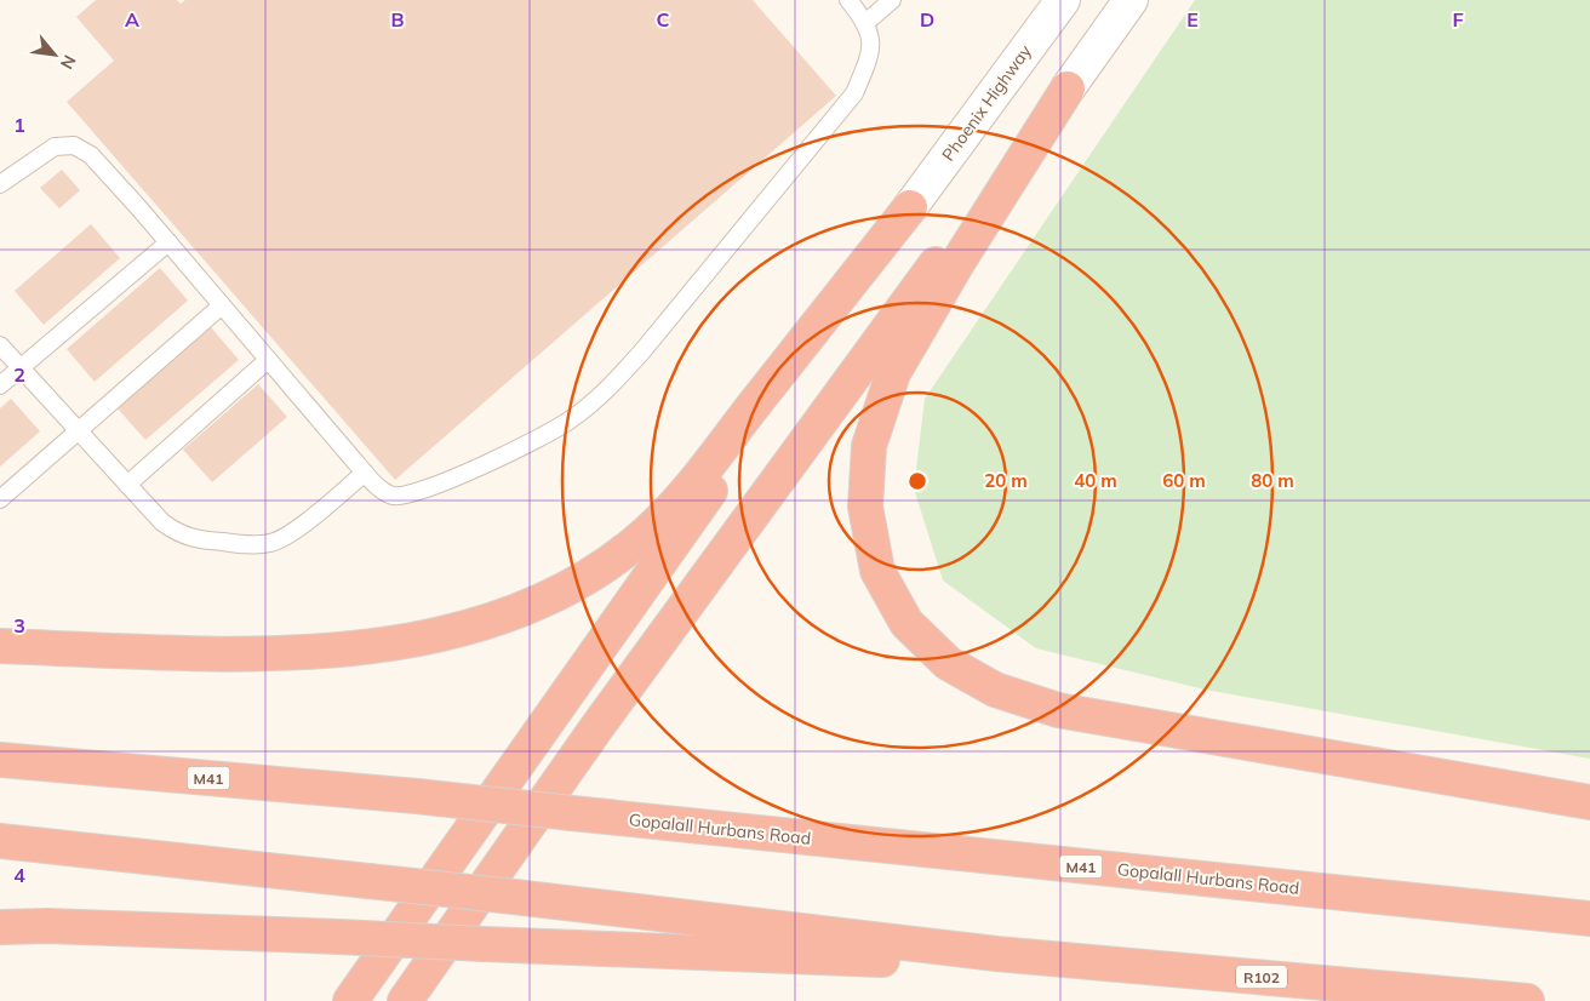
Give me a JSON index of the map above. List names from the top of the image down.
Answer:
{
  "streets": {
    "highway": ["M41", "Gopalall Hurbans Road", "R102"],
    "main road": ["Phoenix Highway"]
  },
  "north": "bottom right",
  "grid": {
    "columns": [
      "A",
      "B",
      "C",
      "D",
      "E",
      "F"
    ],
    "rows": [
      "1",
      "2",
      "3",
      "4"
    ]
  },
  "rings": [
    "20 m",
    "40 m",
    "60 m",
    "80 m"
  ]
}
